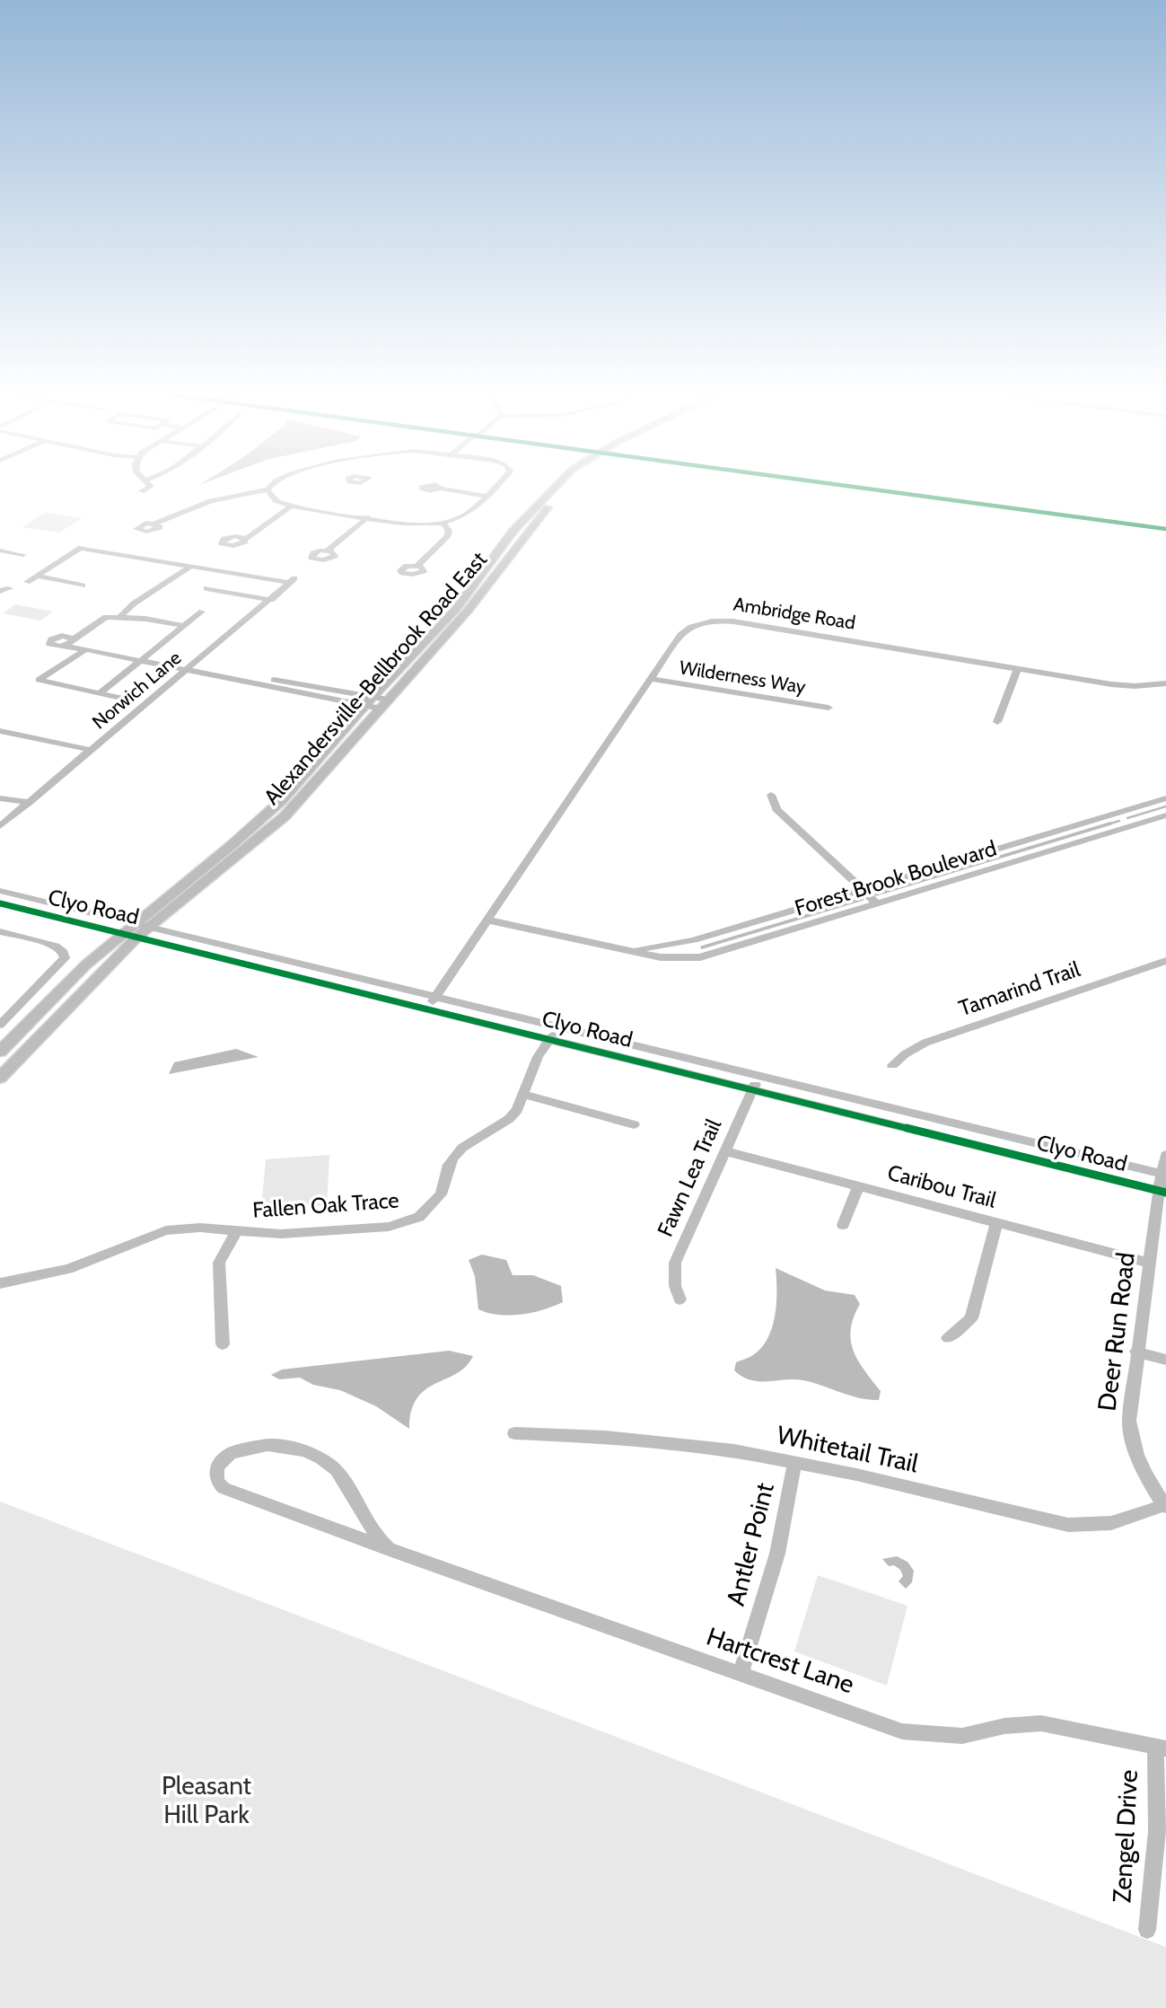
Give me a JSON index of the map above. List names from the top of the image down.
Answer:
{
  "streets": {
    "main road": ["Alexandersville-Bellbrook Road East"],
    "street": [
      "Ambridge Road",
      "Wilderness Way",
      "Norwich Lane",
      "Forest Brook Boulevard",
      "Clyo Road",
      "Tamarind Trail",
      "Fawn Lea Trail",
      "Caribou Trail",
      "Fallen Oak Trace",
      "Deer Run Road",
      "Whitetail Trail",
      "Antler Point",
      "Hartcrest Lane",
      "Zengel Drive"
    ]
  },
  "crossings": [
    ["Ambridge Road", "Wilderness Way"],
    ["Ambridge Road", "Forest Brook Boulevard"],
    ["Ambridge Road", "Clyo Road"],
    ["Alexandersville-Bellbrook Road East", "Clyo Road"],
    ["Clyo Road", "Fawn Lea Trail"],
    ["Clyo Road", "Fallen Oak Trace"],
    ["Clyo Road", "Deer Run Road"],
    ["Fawn Lea Trail", "Caribou Trail"],
    ["Caribou Trail", "Deer Run Road"],
    ["Deer Run Road", "Whitetail Trail"],
    ["Whitetail Trail", "Antler Point"],
    ["Antler Point", "Hartcrest Lane"],
    ["Hartcrest Lane", "Zengel Drive"]
  ],
  "parks": ["Pleasant Hill Park"]
}
